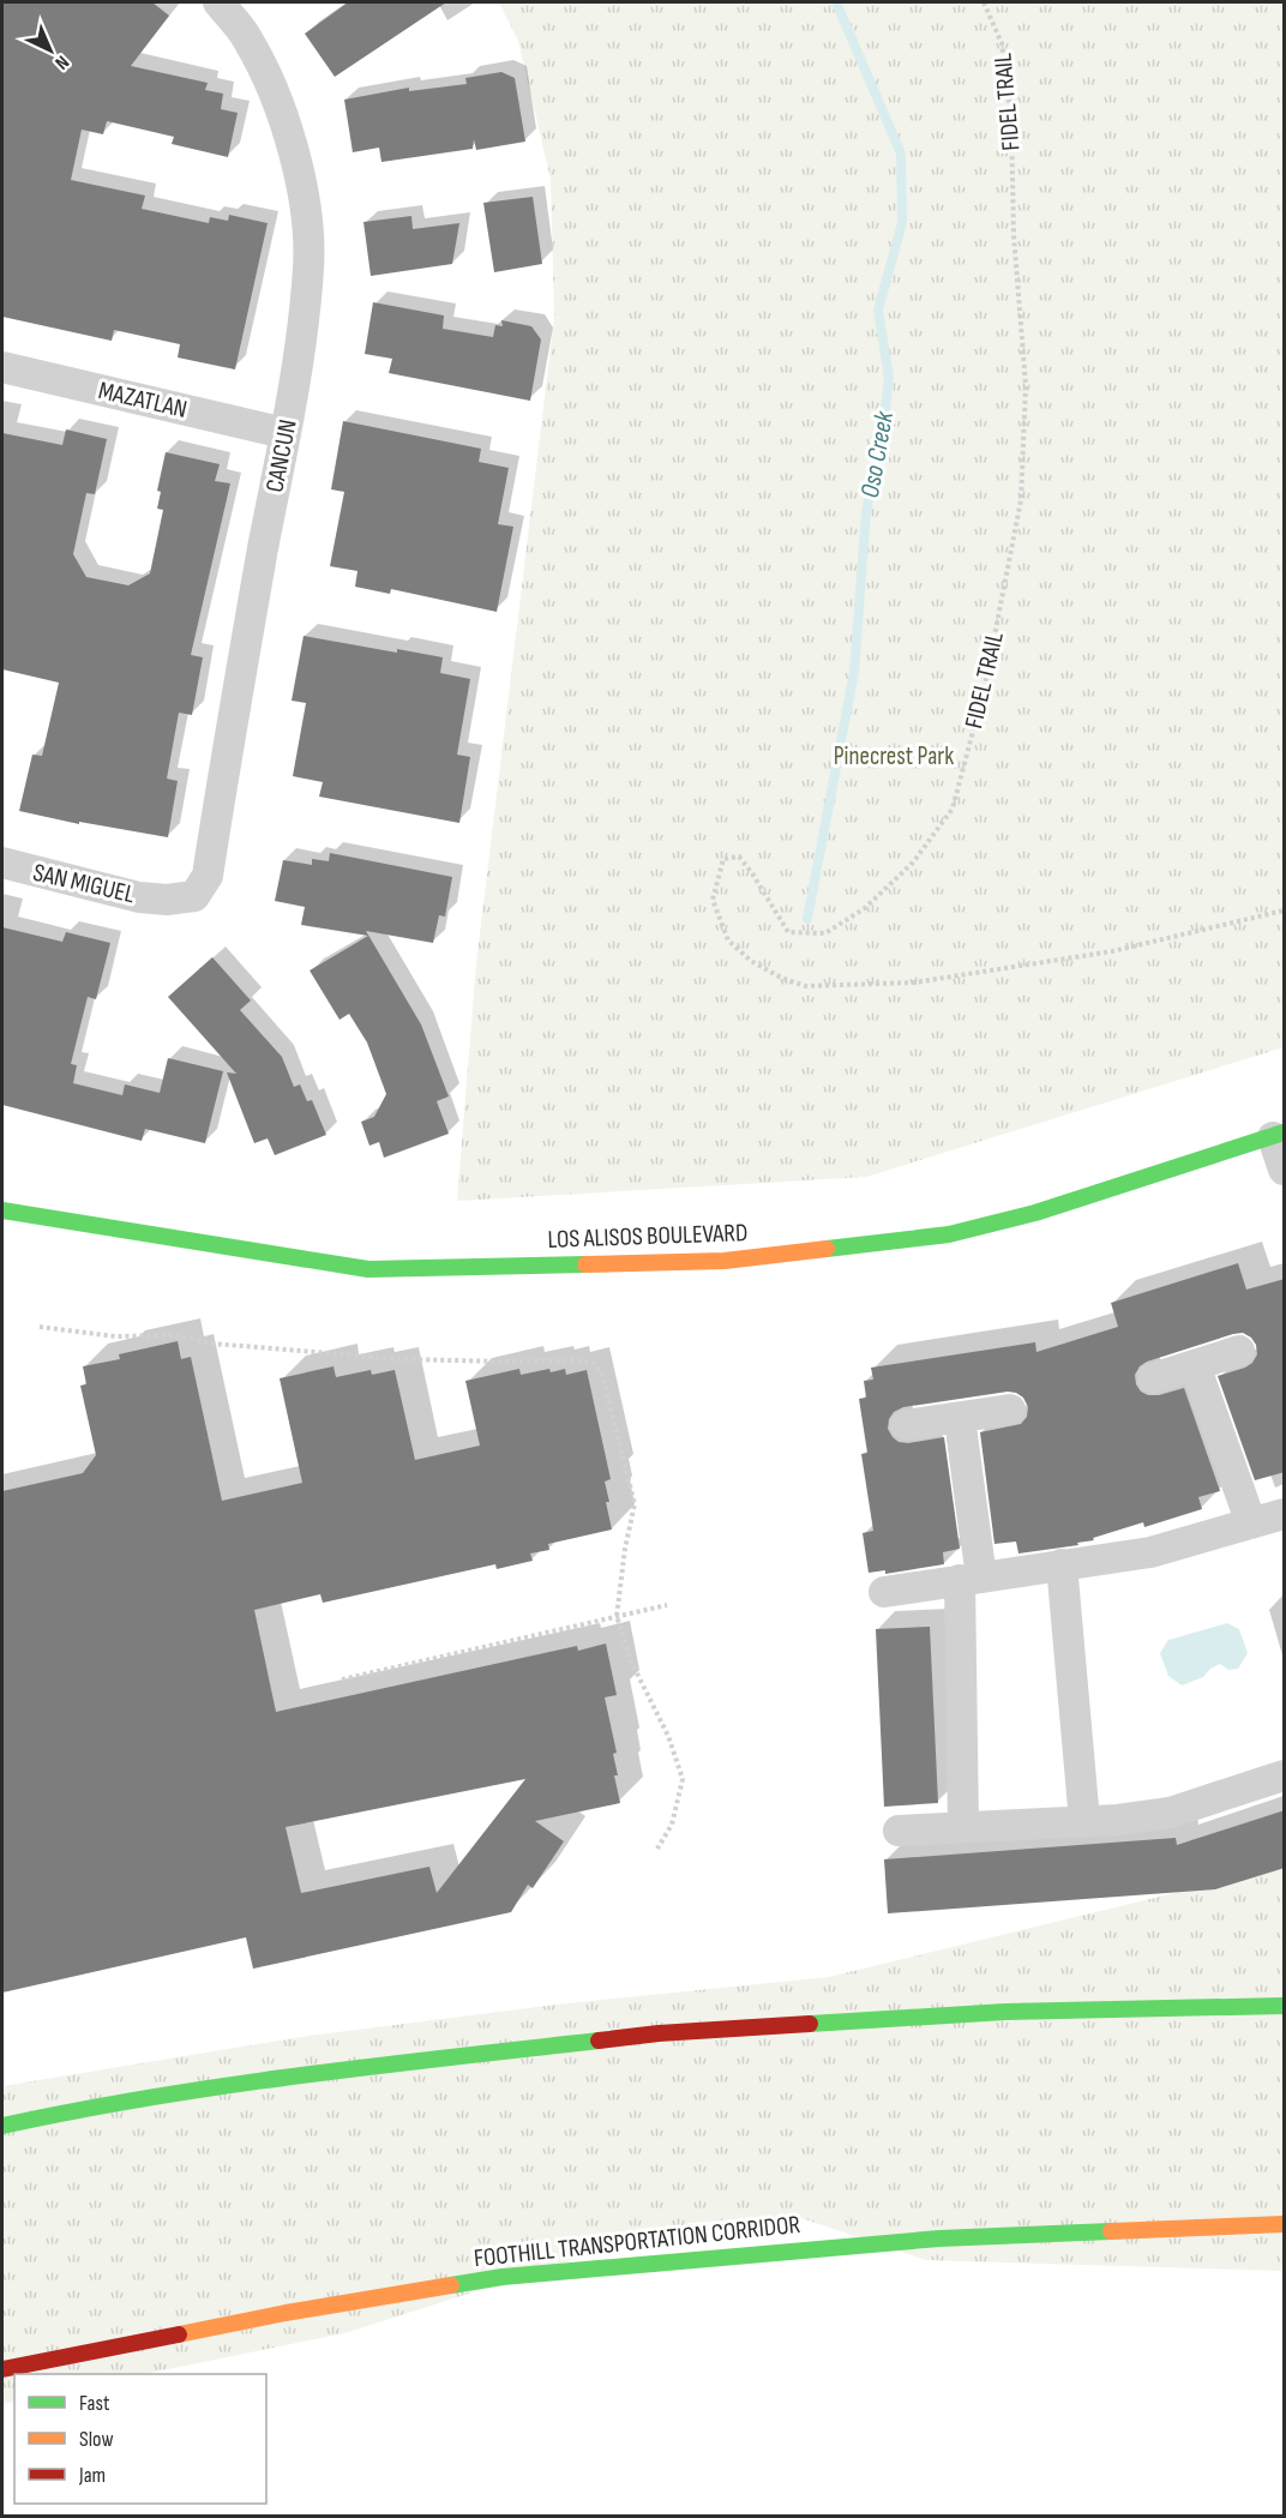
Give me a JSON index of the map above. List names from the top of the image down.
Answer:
{
  "streets": {
    "main road": ["LOS ALISOS BOULEVARD", "FOOTHILL TRANSPORTATION CORRIDOR"],
    "street": ["MAZATLAN", "CANCUN", "SAN MIGUEL"],
    "path": ["FIDEL TRAIL"]
  },
  "crossings": [
    ["MAZATLAN", "CANCUN"],
    ["CANCUN", "SAN MIGUEL"]
  ],
  "water": ["Oso Creek"],
  "parks": ["Pinecrest Park"],
  "legend": ["Fast", "Slow", "Jam"],
  "north": "bottom right"
}
